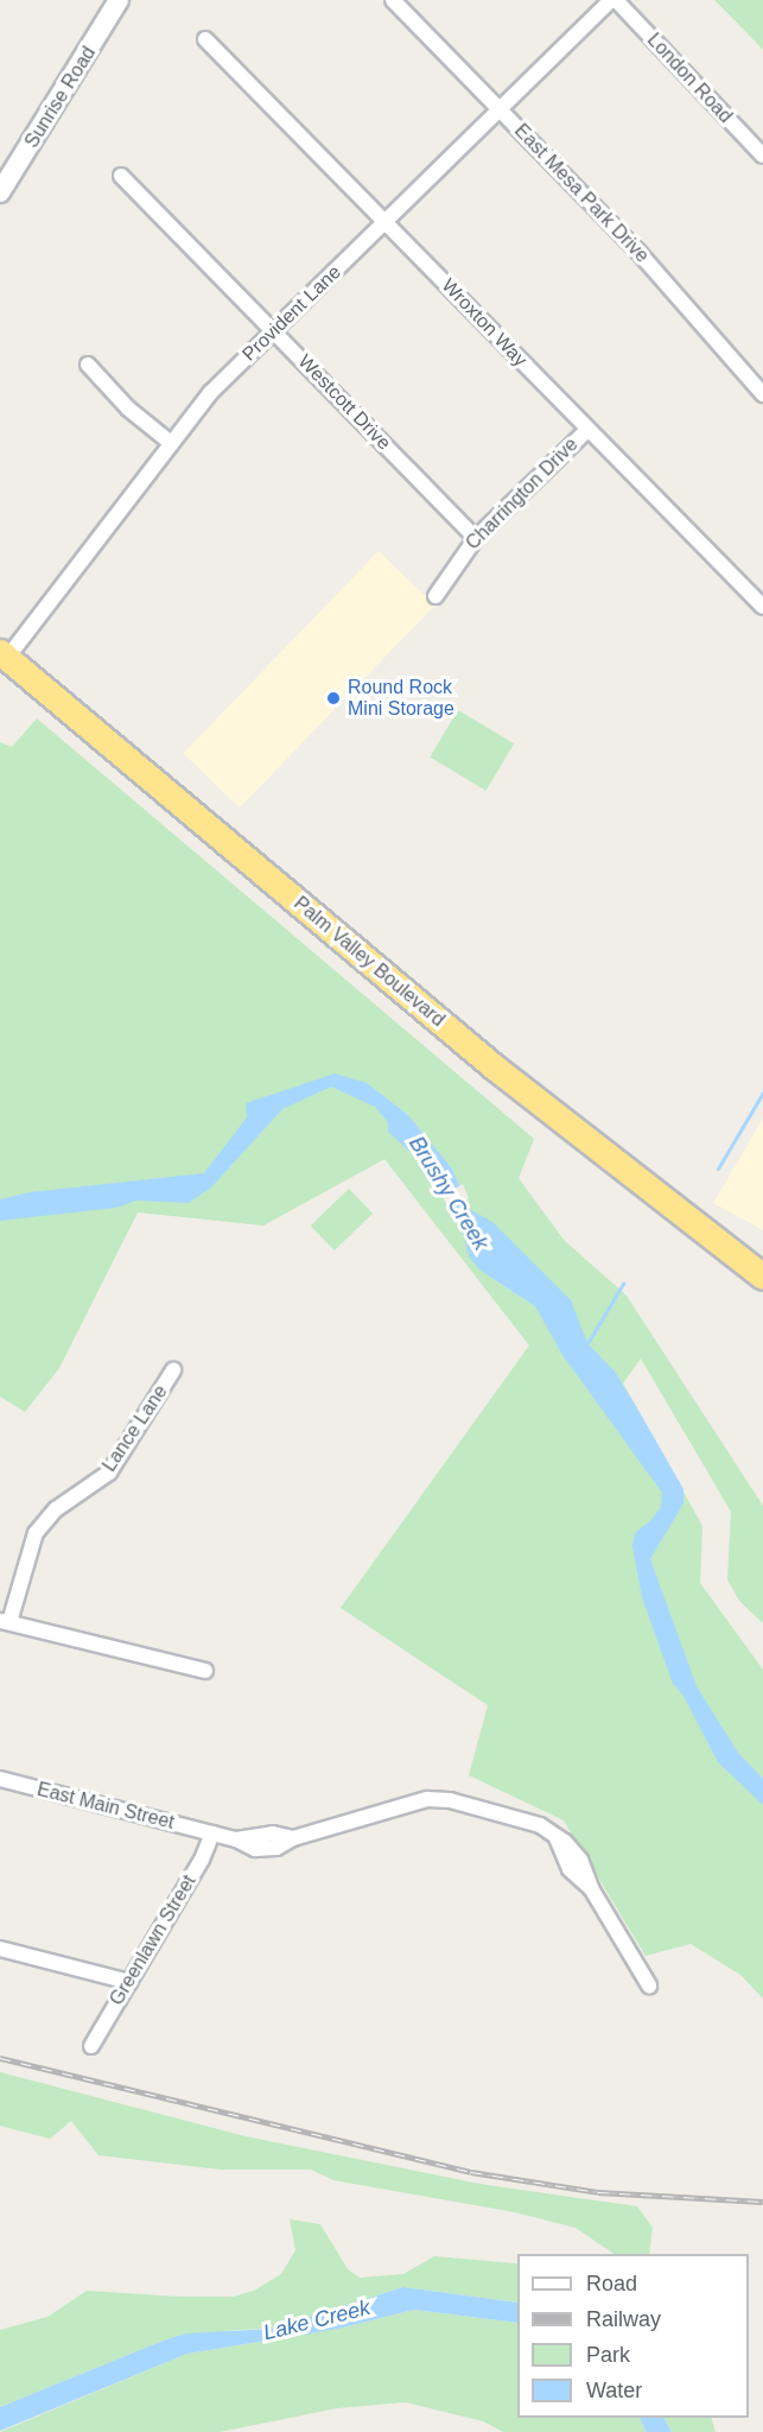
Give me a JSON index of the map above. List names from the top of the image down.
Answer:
{
  "streets": {
    "highway": ["Palm Valley Boulevard"],
    "main road": ["Sunrise Road"],
    "street": [
      "London Road",
      "East Mesa Park Drive",
      "Provident Lane",
      "Wroxton Way",
      "Westcott Drive",
      "Charrington Drive",
      "Lance Lane",
      "East Main Street",
      "Greenlawn Street"
    ]
  },
  "crossings": [
    ["London Road", "Provident Lane"],
    ["East Mesa Park Drive", "Provident Lane"],
    ["Provident Lane", "Wroxton Way"],
    ["Provident Lane", "Westcott Drive"],
    ["Provident Lane", "Palm Valley Boulevard"],
    ["Wroxton Way", "Charrington Drive"],
    ["Westcott Drive", "Charrington Drive"],
    ["East Main Street", "Greenlawn Street"]
  ],
  "water": ["Brushy Creek", "Lake Creek"],
  "places": ["Round Rock Mini Storage"],
  "legend": [
    "Road",
    "Railway",
    "Park",
    "Water"
  ]
}
